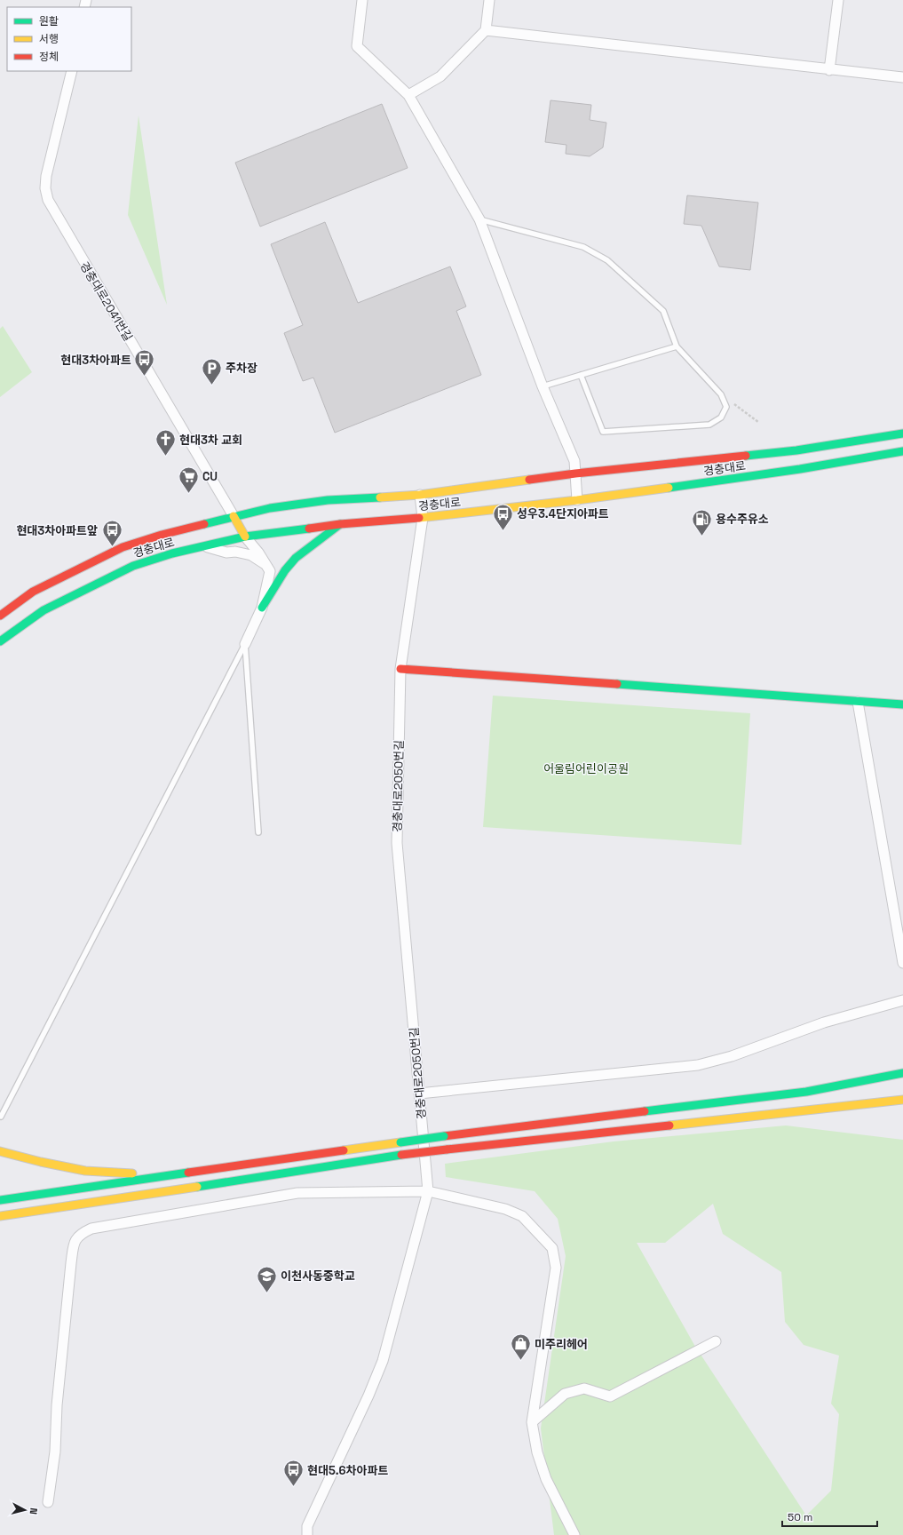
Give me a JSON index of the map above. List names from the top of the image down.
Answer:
{
  "streets": {
    "main road": ["경충대로"],
    "street": ["경충대로2041번길", "경충대로2050번길"]
  },
  "crossings": [
    ["경충대로2041번길", "경충대로"],
    ["경충대로", "경충대로2050번길"]
  ],
  "parks": ["어울림어린이공원"],
  "places": {
    "bus stop": [
      "현대3차아파트",
      "성우3.4단지아파트",
      "현대3차아파트앞",
      "현대5.6차아파트"
    ],
    "parking": ["주차장"],
    "church": ["현대3차 교회"],
    "supermarket": ["CU"],
    "fuel station": ["용수주유소"],
    "school or university": ["이천사동중학교"],
    "shop": ["미주리헤어"]
  },
  "legend": ["원활", "서행", "정체"],
  "scale_bar": "50 m",
  "north": "right"
}
